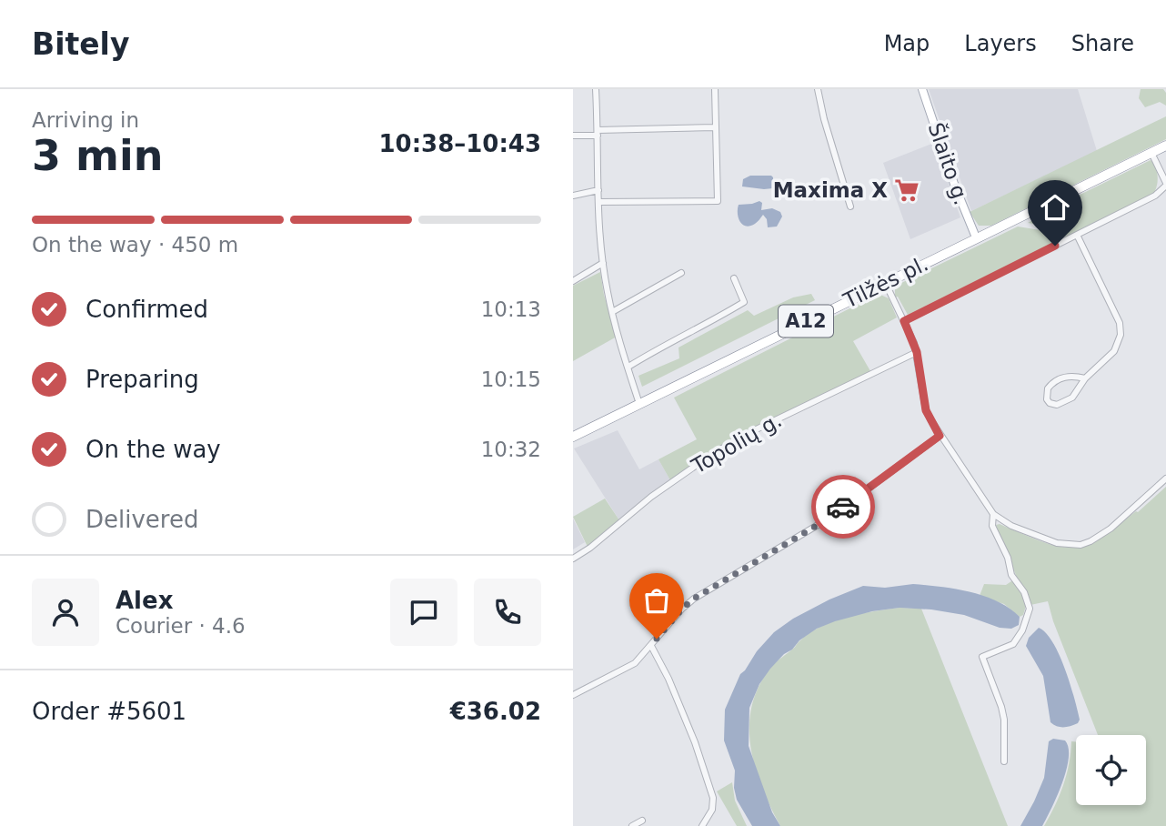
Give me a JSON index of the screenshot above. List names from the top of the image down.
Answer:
{
  "streets": {
    "highway": ["Tilžės pl.", "A12"],
    "main road": ["Šlaito g."],
    "street": ["Topolių g."]
  },
  "crossings": [
    ["Šlaito g.", "Tilžės pl."]
  ],
  "places": {
    "supermarket": ["Maxima X"]
  },
  "page": {
    "header": "Bitely",
    "nav": ["Map", "Layers", "Share"],
    "heading": ["3 min", "Arriving in", "10:38–10:43"],
    "panel": [
      "Alex",
      "Courier · 4.6",
      "Order #5601",
      "€36.02"
    ],
    "bar": "On the way · 450 m",
    "list": [
      ["Confirmed", "10:13"],
      ["Preparing", "10:15"],
      ["On the way", "10:32"],
      "Delivered"
    ]
  }
}
